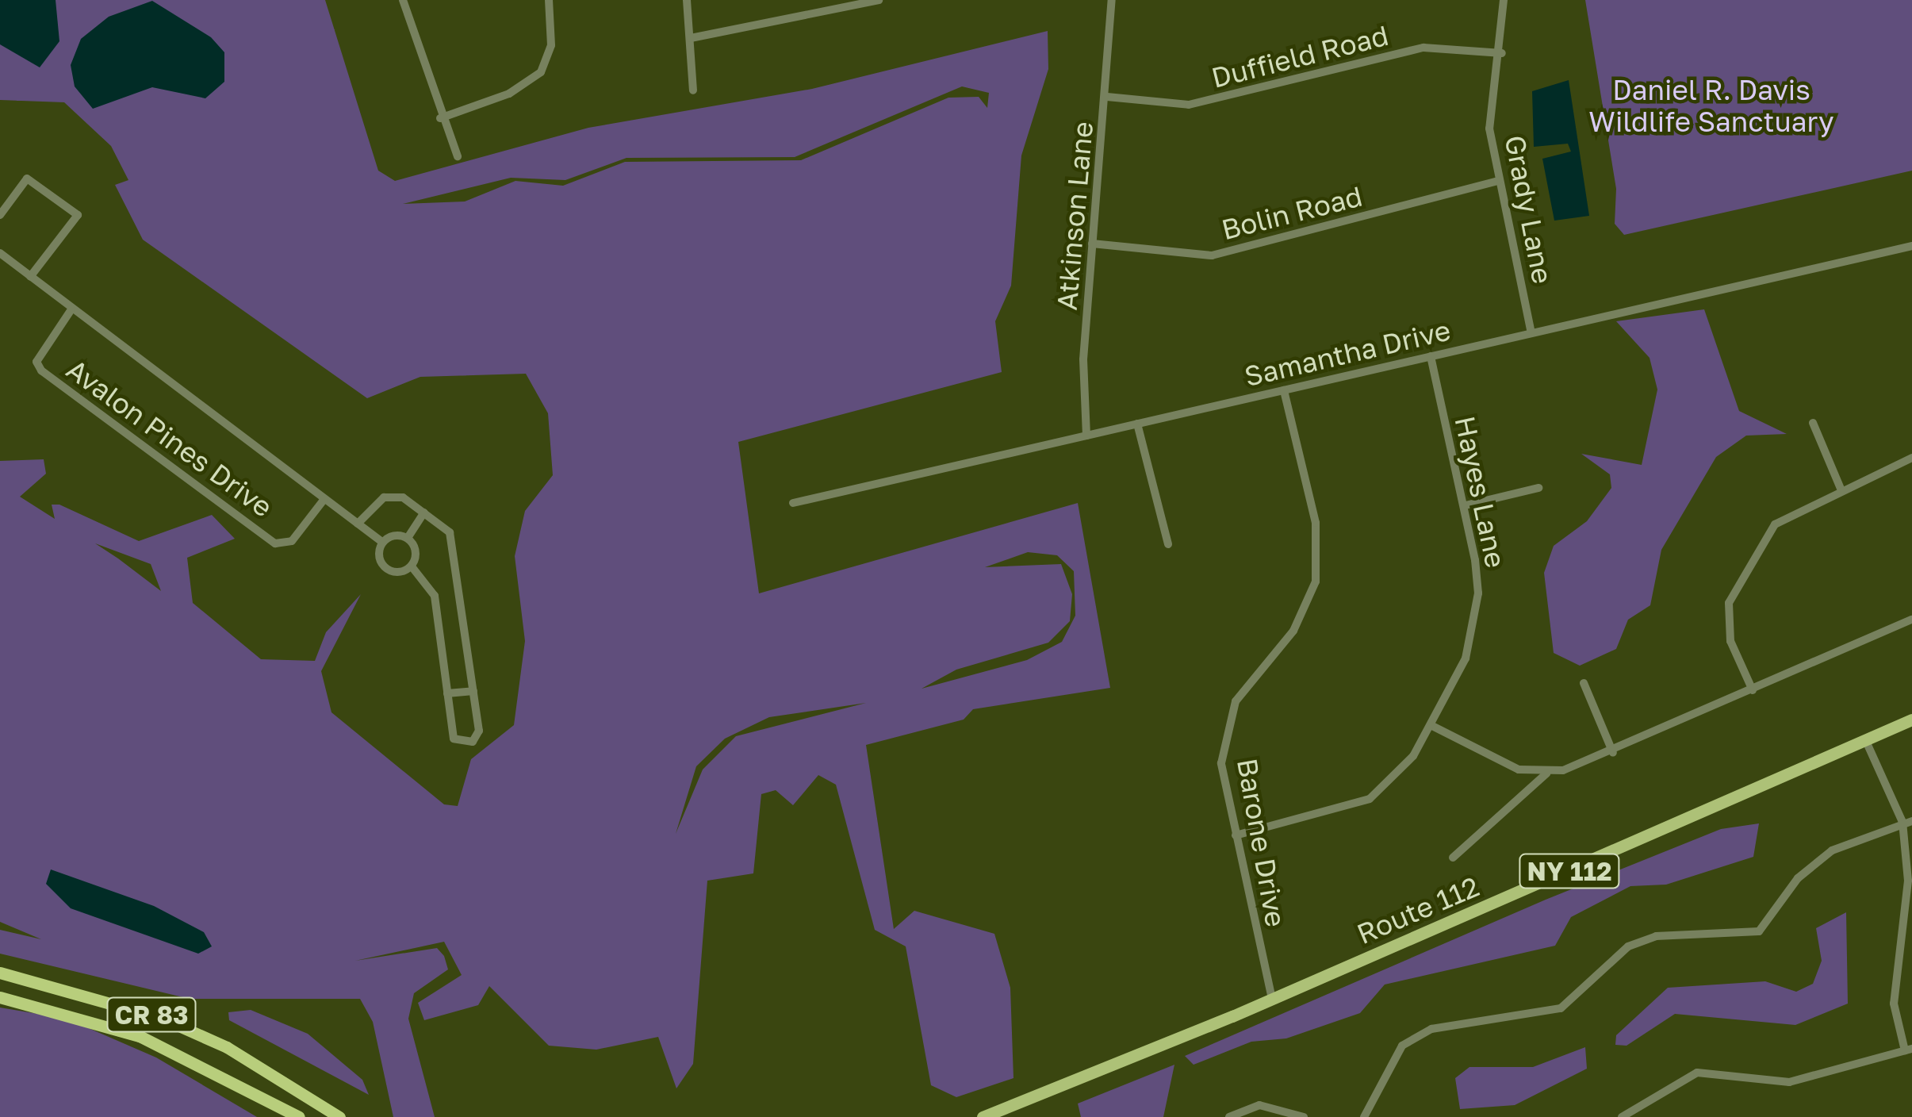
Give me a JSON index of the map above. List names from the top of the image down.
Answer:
{
  "streets": {
    "highway": ["CR 83"],
    "main road": ["NY 112", "Route 112"],
    "street": [
      "Duffield Road",
      "Grady Lane",
      "Bolin Road",
      "Atkinson Lane",
      "Samantha Drive",
      "Avalon Pines Drive",
      "Hayes Lane",
      "Barone Drive"
    ]
  },
  "crossings": [
    ["Duffield Road", "Grady Lane"],
    ["Duffield Road", "Atkinson Lane"],
    ["Grady Lane", "Bolin Road"],
    ["Grady Lane", "Samantha Drive"],
    ["Bolin Road", "Atkinson Lane"],
    ["Atkinson Lane", "Samantha Drive"],
    ["Samantha Drive", "Hayes Lane"],
    ["Samantha Drive", "Barone Drive"],
    ["Hayes Lane", "Barone Drive"],
    ["Barone Drive", "Route 112"]
  ],
  "parks": ["Daniel R. Davis Wildlife Sanctuary"]
}
